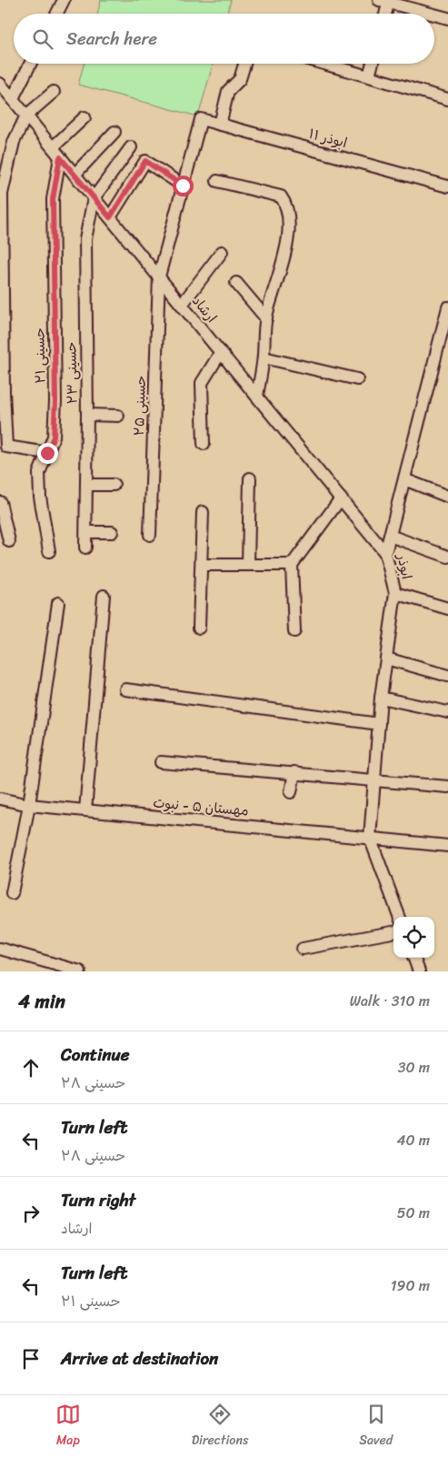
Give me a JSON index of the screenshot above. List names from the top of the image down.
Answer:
{
  "streets": {
    "street": [
      "ابوذر ۱۱",
      "ارشاد",
      "حسینی ۲۱",
      "حسینی ۲۳",
      "حسینی ۲۵",
      "ابوذر",
      "مهستان ۵ - نبوت"
    ]
  },
  "crossings": [
    ["ابوذر ۱۱", "حسینی ۲۵"],
    ["ارشاد", "حسینی ۲۱"],
    ["ارشاد", "حسینی ۲۳"],
    ["ارشاد", "حسینی ۲۵"],
    ["ارشاد", "ابوذر"],
    ["ابوذر", "مهستان ۵ - نبوت"]
  ],
  "page": {
    "search": "Search here",
    "heading": ["4 min", "Walk · 310 m"],
    "list": [
      ["Continue", "حسینی ۲۸", "30 m"],
      ["Turn left", "حسینی ۲۸", "40 m"],
      ["Turn right", "ارشاد", "50 m"],
      ["Turn left", "حسینی ۲۱", "190 m"],
      "Arrive at destination"
    ],
    "nav": ["Map", "Directions", "Saved"]
  }
}
